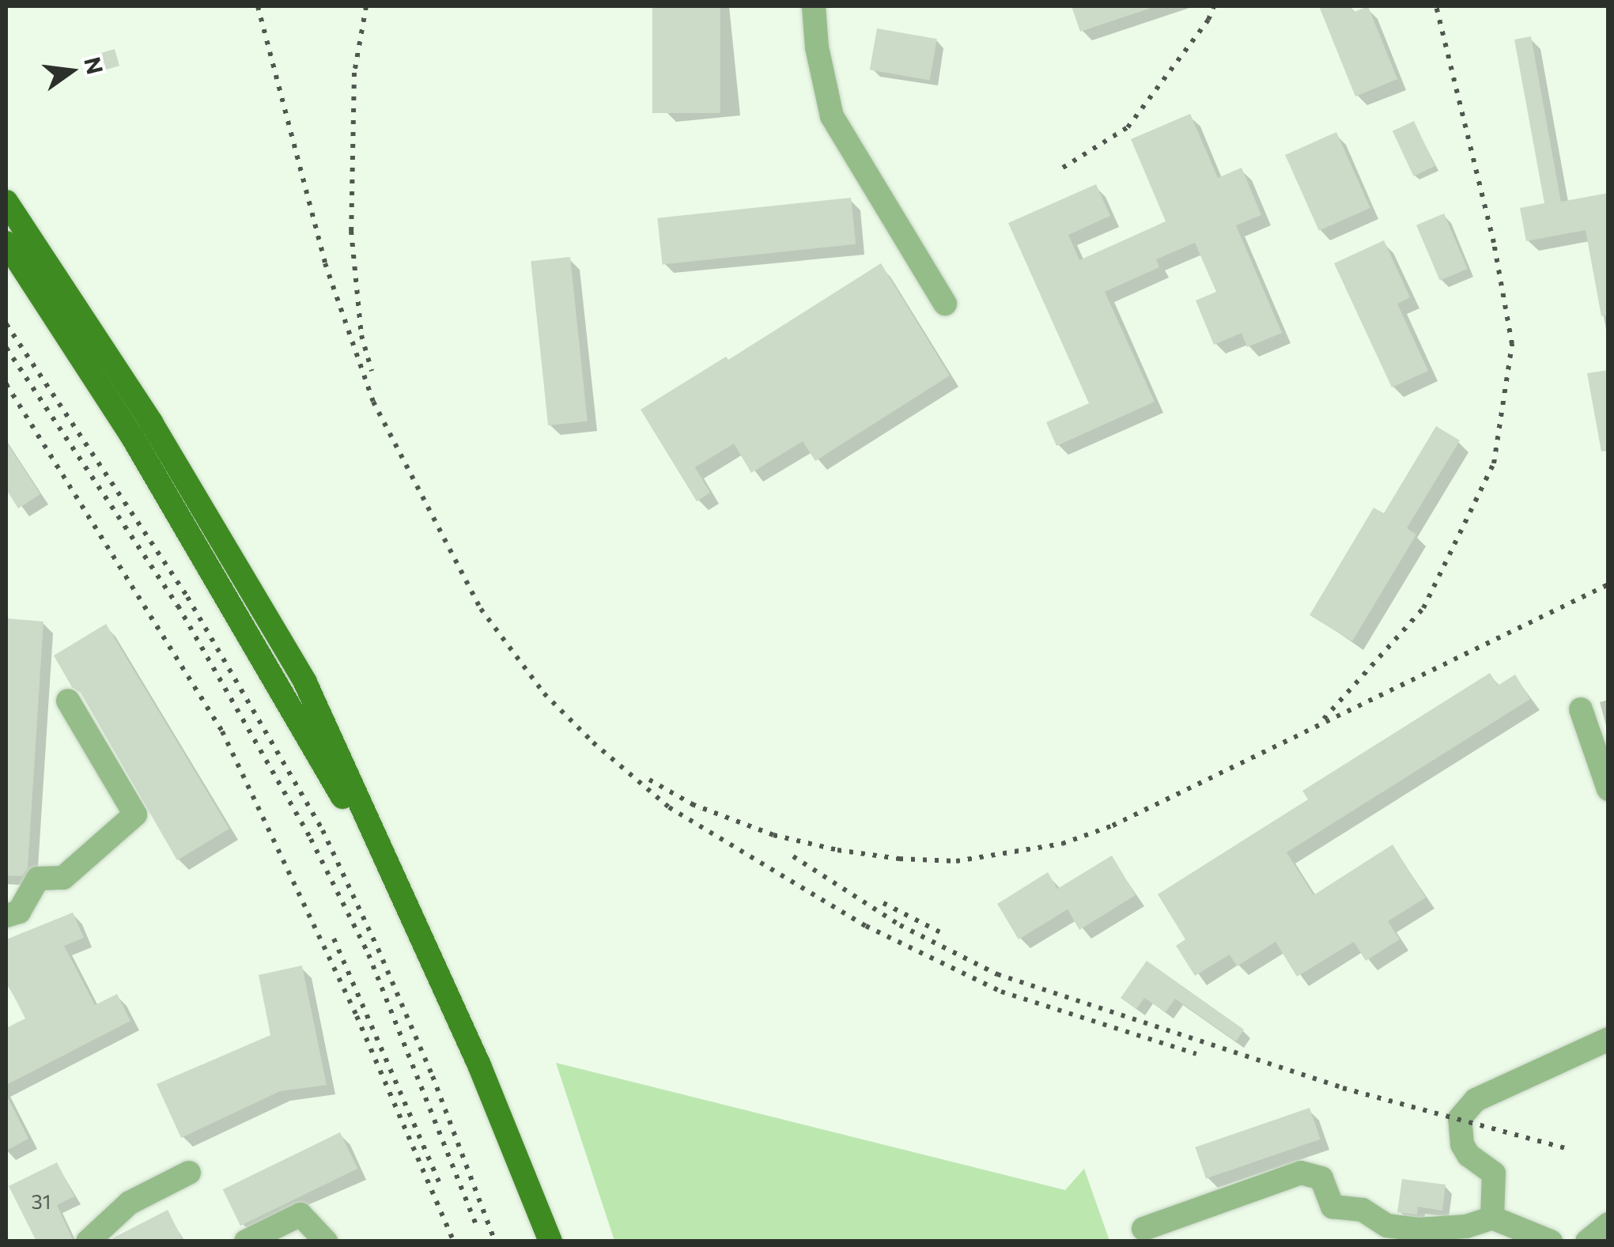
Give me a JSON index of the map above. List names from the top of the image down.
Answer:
{
  "house_numbers": ["31"],
  "north": "right"
}
